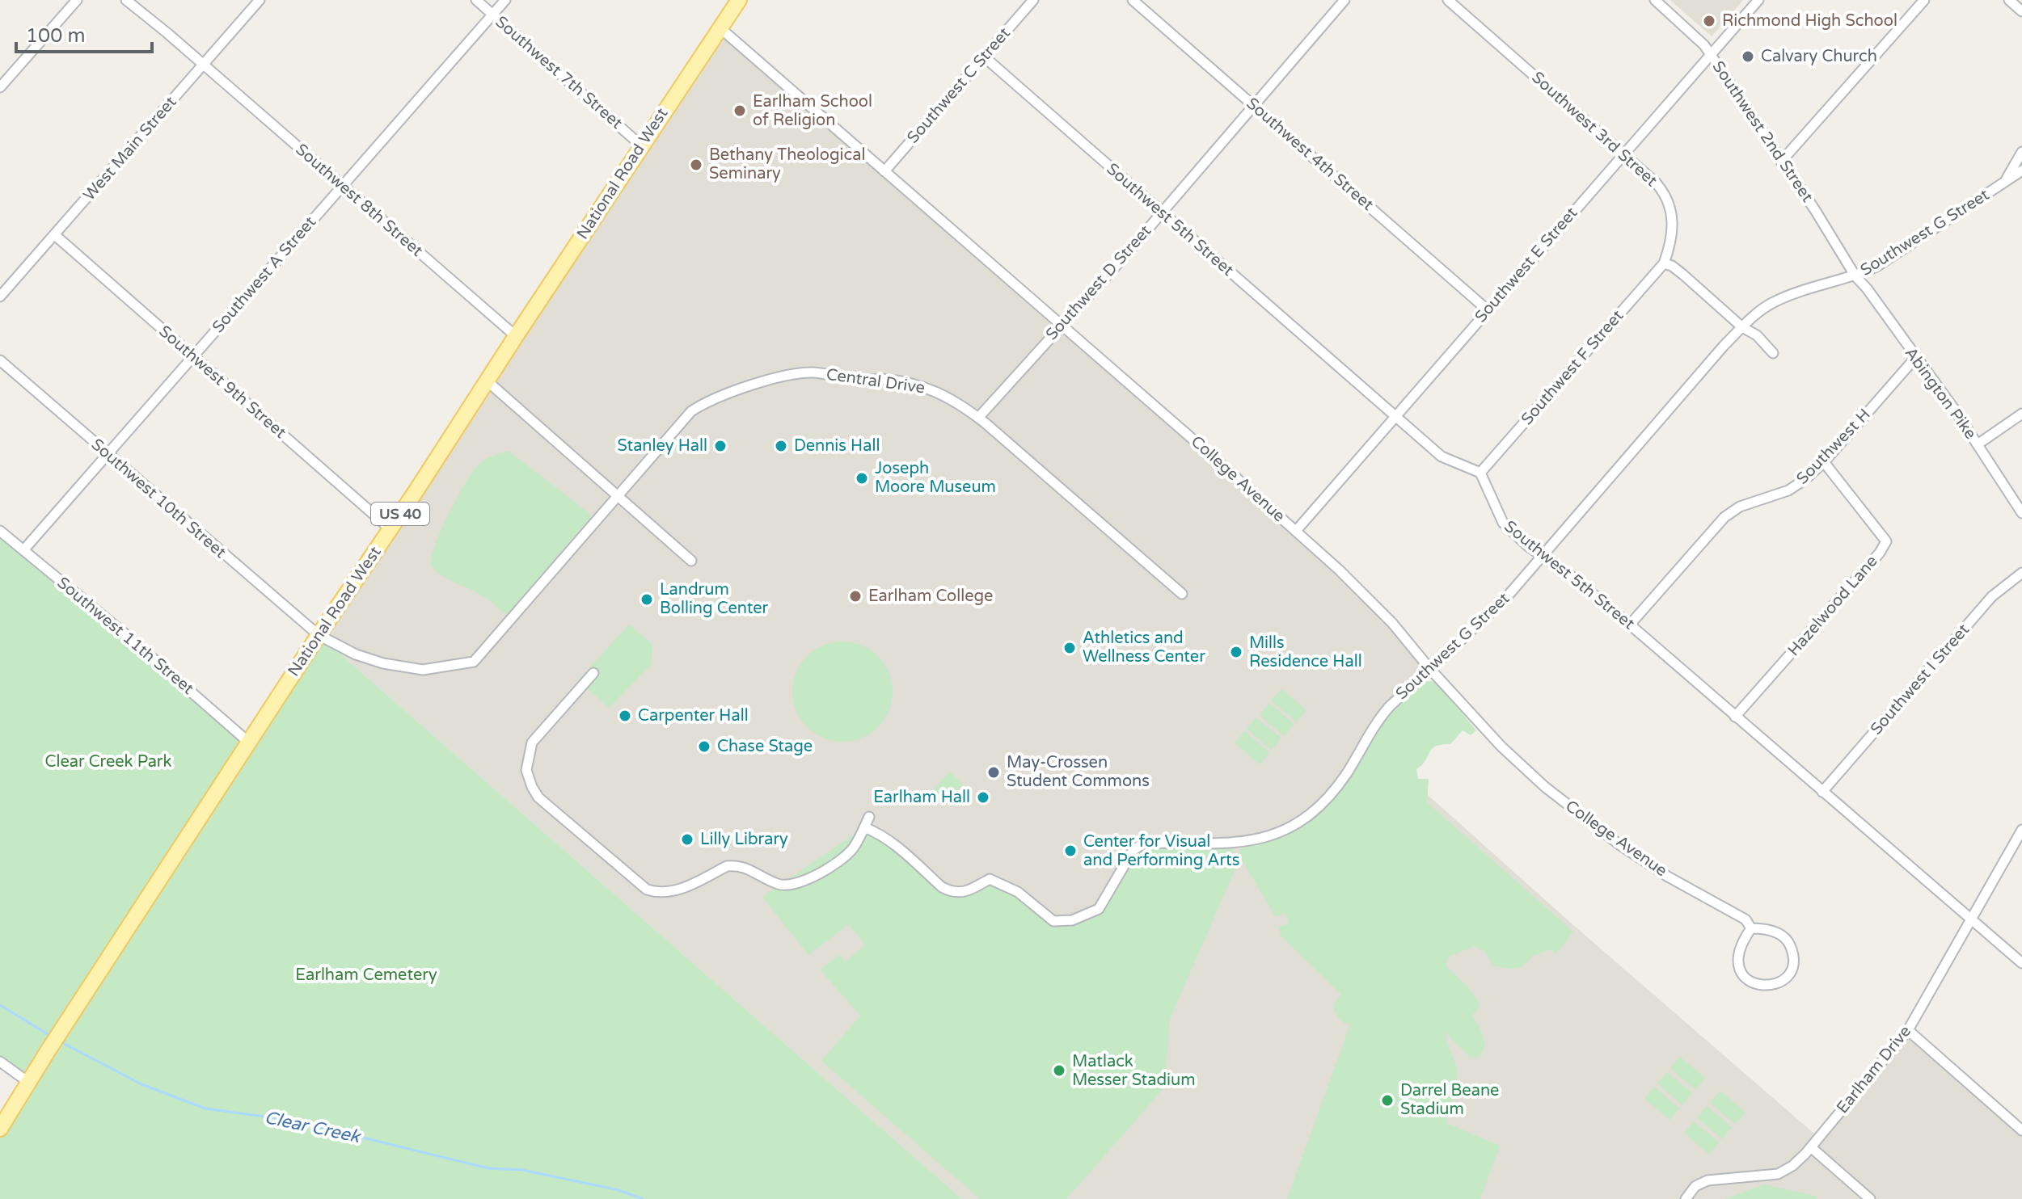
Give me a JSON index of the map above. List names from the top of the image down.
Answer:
{
  "streets": {
    "main road": ["National Road West", "US 40"],
    "street": [
      "Southwest 7th Street",
      "Southwest C Street",
      "Southwest 3rd Street",
      "Southwest 2nd Street",
      "West Main Street",
      "Southwest 4th Street",
      "Southwest 8th Street",
      "Southwest 5th Street",
      "Southwest G Street",
      "Southwest E Street",
      "Southwest A Street",
      "Southwest D Street",
      "Southwest F Street",
      "Central Drive",
      "Southwest 9th Street",
      "Abington Pike",
      "Southwest H",
      "College Avenue",
      "Southwest 10th Street",
      "Hazelwood Lane",
      "Southwest 11th Street",
      "Southwest I Street",
      "Earlham Drive"
    ]
  },
  "crossings": [
    ["Southwest 7th Street", "National Road West"],
    ["Southwest 7th Street", "Southwest A Street"],
    ["Southwest C Street", "Southwest 5th Street"],
    ["Southwest C Street", "College Avenue"],
    ["Southwest 3rd Street", "Southwest E Street"],
    ["Southwest 3rd Street", "Southwest F Street"],
    ["Southwest 2nd Street", "Southwest G Street"],
    ["Southwest 2nd Street", "Southwest E Street"],
    ["Southwest 2nd Street", "Abington Pike"],
    ["West Main Street", "Southwest 8th Street"],
    ["West Main Street", "Southwest 9th Street"],
    ["Southwest 4th Street", "Southwest E Street"],
    ["Southwest 4th Street", "Southwest D Street"],
    ["National Road West", "Southwest 8th Street"],
    ["National Road West", "Central Drive"],
    ["National Road West", "Southwest 9th Street"],
    ["National Road West", "College Avenue"],
    ["National Road West", "Southwest 10th Street"],
    ["National Road West", "Southwest 11th Street"],
    ["Southwest 8th Street", "Southwest A Street"],
    ["Southwest 5th Street", "Southwest G Street"],
    ["Southwest 5th Street", "Southwest E Street"],
    ["Southwest 5th Street", "Southwest D Street"],
    ["Southwest 5th Street", "Southwest F Street"],
    ["Southwest 5th Street", "Southwest H"],
    ["Southwest 5th Street", "Hazelwood Lane"],
    ["Southwest 5th Street", "Southwest I Street"],
    ["Southwest 5th Street", "Earlham Drive"],
    ["Southwest G Street", "Abington Pike"],
    ["Southwest G Street", "College Avenue"],
    ["Southwest E Street", "College Avenue"],
    ["Southwest A Street", "Southwest 9th Street"],
    ["Southwest A Street", "Southwest 10th Street"],
    ["Southwest A Street", "Southwest 11th Street"],
    ["Southwest D Street", "Central Drive"],
    ["Southwest D Street", "College Avenue"],
    ["Central Drive", "Southwest 10th Street"],
    ["Abington Pike", "Southwest H"],
    ["Southwest H", "Hazelwood Lane"]
  ],
  "water": ["Clear Creek"],
  "parks": ["Clear Creek Park", "Earlham Cemetery"],
  "places": [
    "Richmond High School",
    "Calvary Church",
    "Earlham School of Religion",
    "Bethany Theological Seminary",
    "Stanley Hall",
    "Dennis Hall",
    "Joseph Moore Museum",
    "Earlham College",
    "Landrum Bolling Center",
    "Athletics and Wellness Center",
    "Mills Residence Hall",
    "Carpenter Hall",
    "Chase Stage",
    "May-Crossen Student Commons",
    "Earlham Hall",
    "Lilly Library",
    "Center for Visual and Performing Arts",
    "Matlack Messer Stadium",
    "Darrel Beane Stadium"
  ],
  "scale_bar": "100 m"
}
